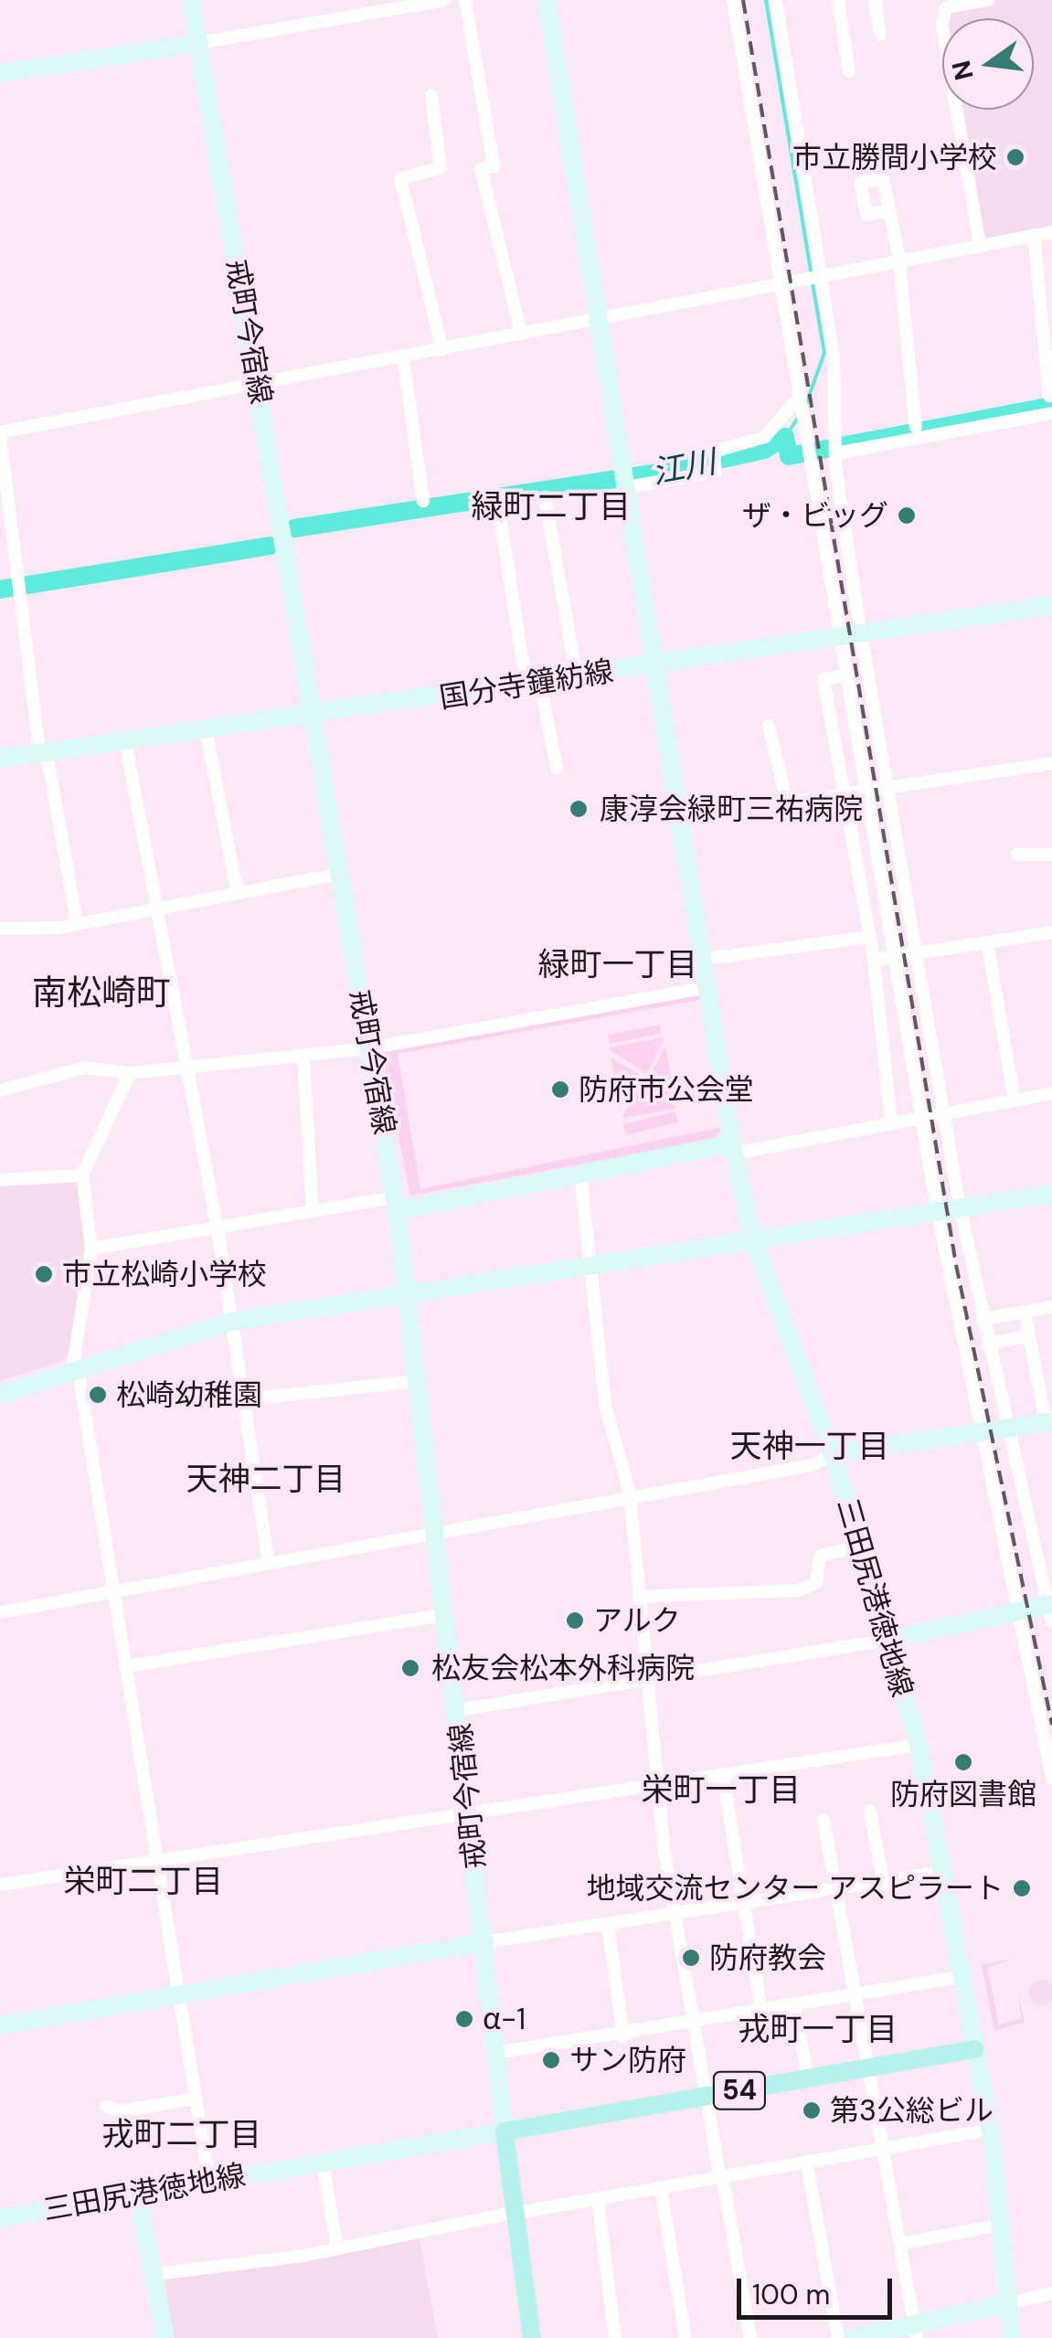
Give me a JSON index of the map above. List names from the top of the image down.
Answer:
{
  "streets": {
    "main road": ["54"],
    "street": ["戒町今宿線", "国分寺鐘紡線", "三田尻港徳地線"]
  },
  "crossings": [
    ["戒町今宿線", "国分寺鐘紡線"],
    ["戒町今宿線", "三田尻港徳地線"],
    ["戒町今宿線", "54"],
    ["国分寺鐘紡線", "三田尻港徳地線"],
    ["三田尻港徳地線", "54"]
  ],
  "districts": [
    "緑町二丁目",
    "緑町一丁目",
    "南松崎町",
    "天神一丁目",
    "天神二丁目",
    "栄町一丁目",
    "栄町二丁目",
    "戎町一丁目",
    "戎町二丁目"
  ],
  "water": ["江川"],
  "places": [
    "市立勝間小学校",
    "ザ・ビッグ",
    "康淳会緑町三祐病院",
    "防府市公会堂",
    "市立松崎小学校",
    "松崎幼稚園",
    "アルク",
    "松友会松本外科病院",
    "防府図書館",
    "地域交流センター アスピラート",
    "防府教会",
    "α-1",
    "サン防府",
    "第3公総ビル"
  ],
  "scale_bar": "100 m",
  "north": "left"
}
